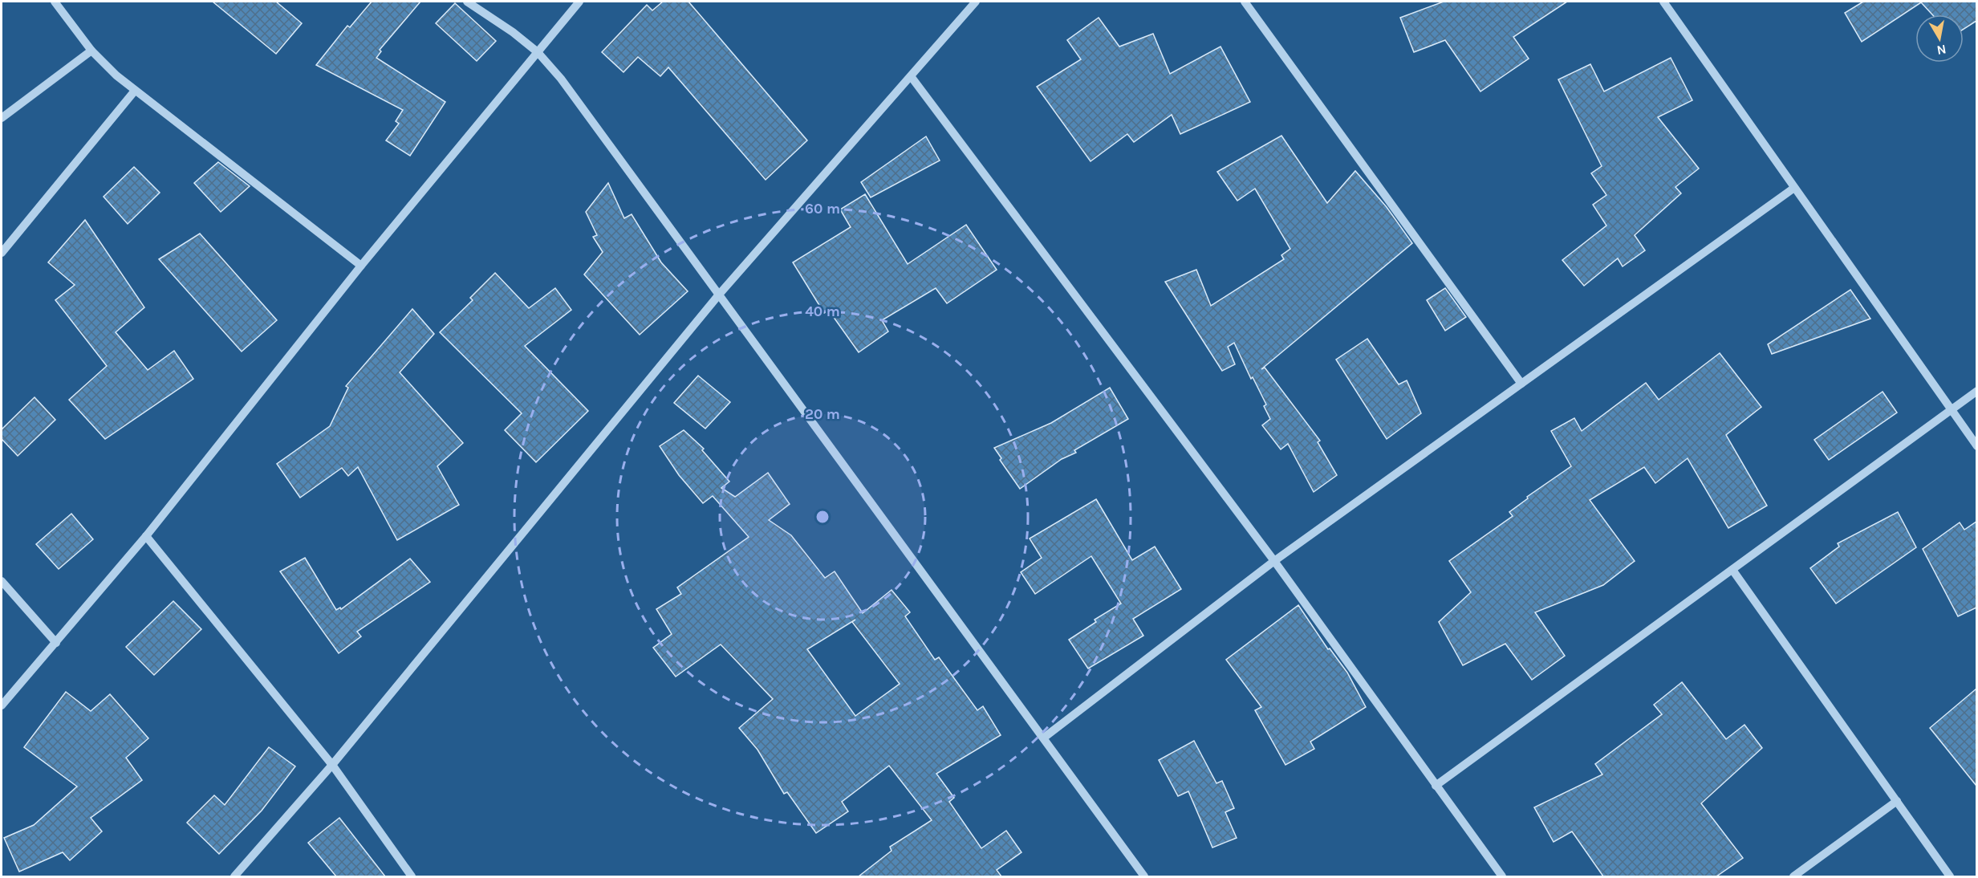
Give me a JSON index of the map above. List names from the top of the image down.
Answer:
{
  "north": "bottom",
  "rings": ["60 m", "40 m", "20 m"]
}
